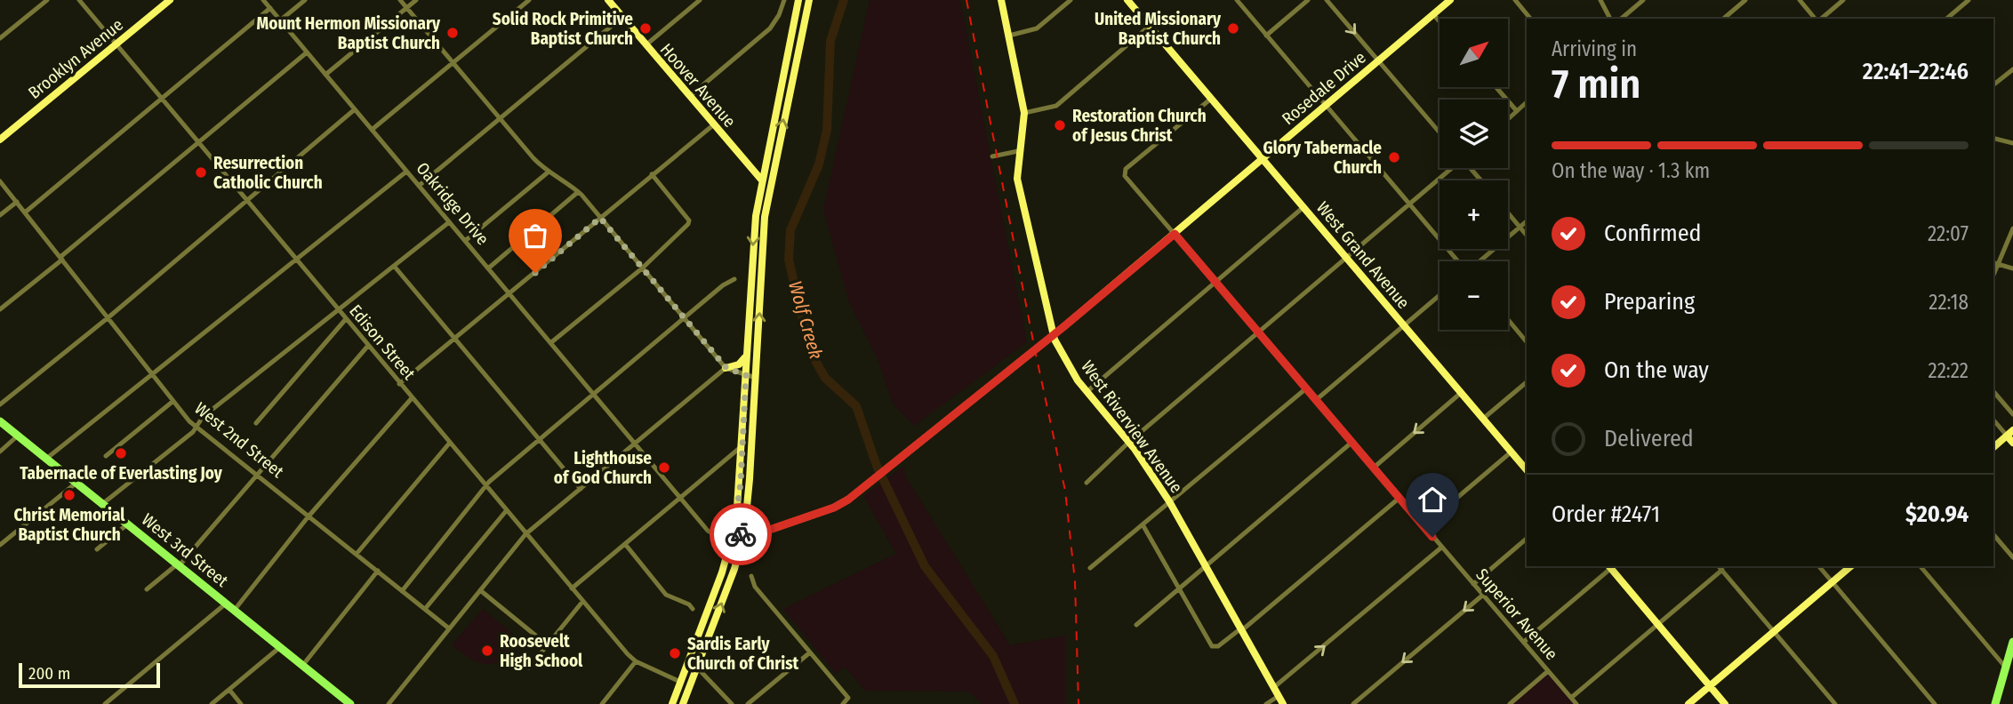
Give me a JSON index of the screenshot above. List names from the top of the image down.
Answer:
{
  "streets": {
    "main road": ["West 3rd Street"],
    "street": [
      "Brooklyn Avenue",
      "Hoover Avenue",
      "Rosedale Drive",
      "Oakridge Drive",
      "West Grand Avenue",
      "Edison Street",
      "West Riverview Avenue",
      "West 2nd Street",
      "Superior Avenue"
    ]
  },
  "crossings": [
    ["Brooklyn Avenue", "Edison Street"],
    ["Rosedale Drive", "West Grand Avenue"],
    ["Rosedale Drive", "West Riverview Avenue"],
    ["Rosedale Drive", "Superior Avenue"],
    ["West Grand Avenue", "Superior Avenue"]
  ],
  "water": ["Wolf Creek"],
  "places": [
    "Solid Rock Primitive Baptist Church",
    "United Missionary Baptist Church",
    "Mount Hermon Missionary Baptist Church",
    "Restoration Church of Jesus Christ",
    "Glory Tabernacle Church",
    "Resurrection Catholic Church",
    "Tabernacle of Everlasting Joy",
    "Lighthouse of God Church",
    "Christ Memorial Baptist Church",
    "Roosevelt High School",
    "Sardis Early Church of Christ"
  ],
  "scale_bar": "200 m",
  "north": "top right",
  "page": {
    "map_buttons": ["+", "−"],
    "heading": ["7 min", "Arriving in", "22:41–22:46"],
    "panel": ["Order #2471", "$20.94"],
    "bar": "On the way · 1.3 km",
    "list": [
      ["Confirmed", "22:07"],
      ["Preparing", "22:18"],
      ["On the way", "22:22"],
      "Delivered"
    ],
    "scale": "200 m"
  }
}
